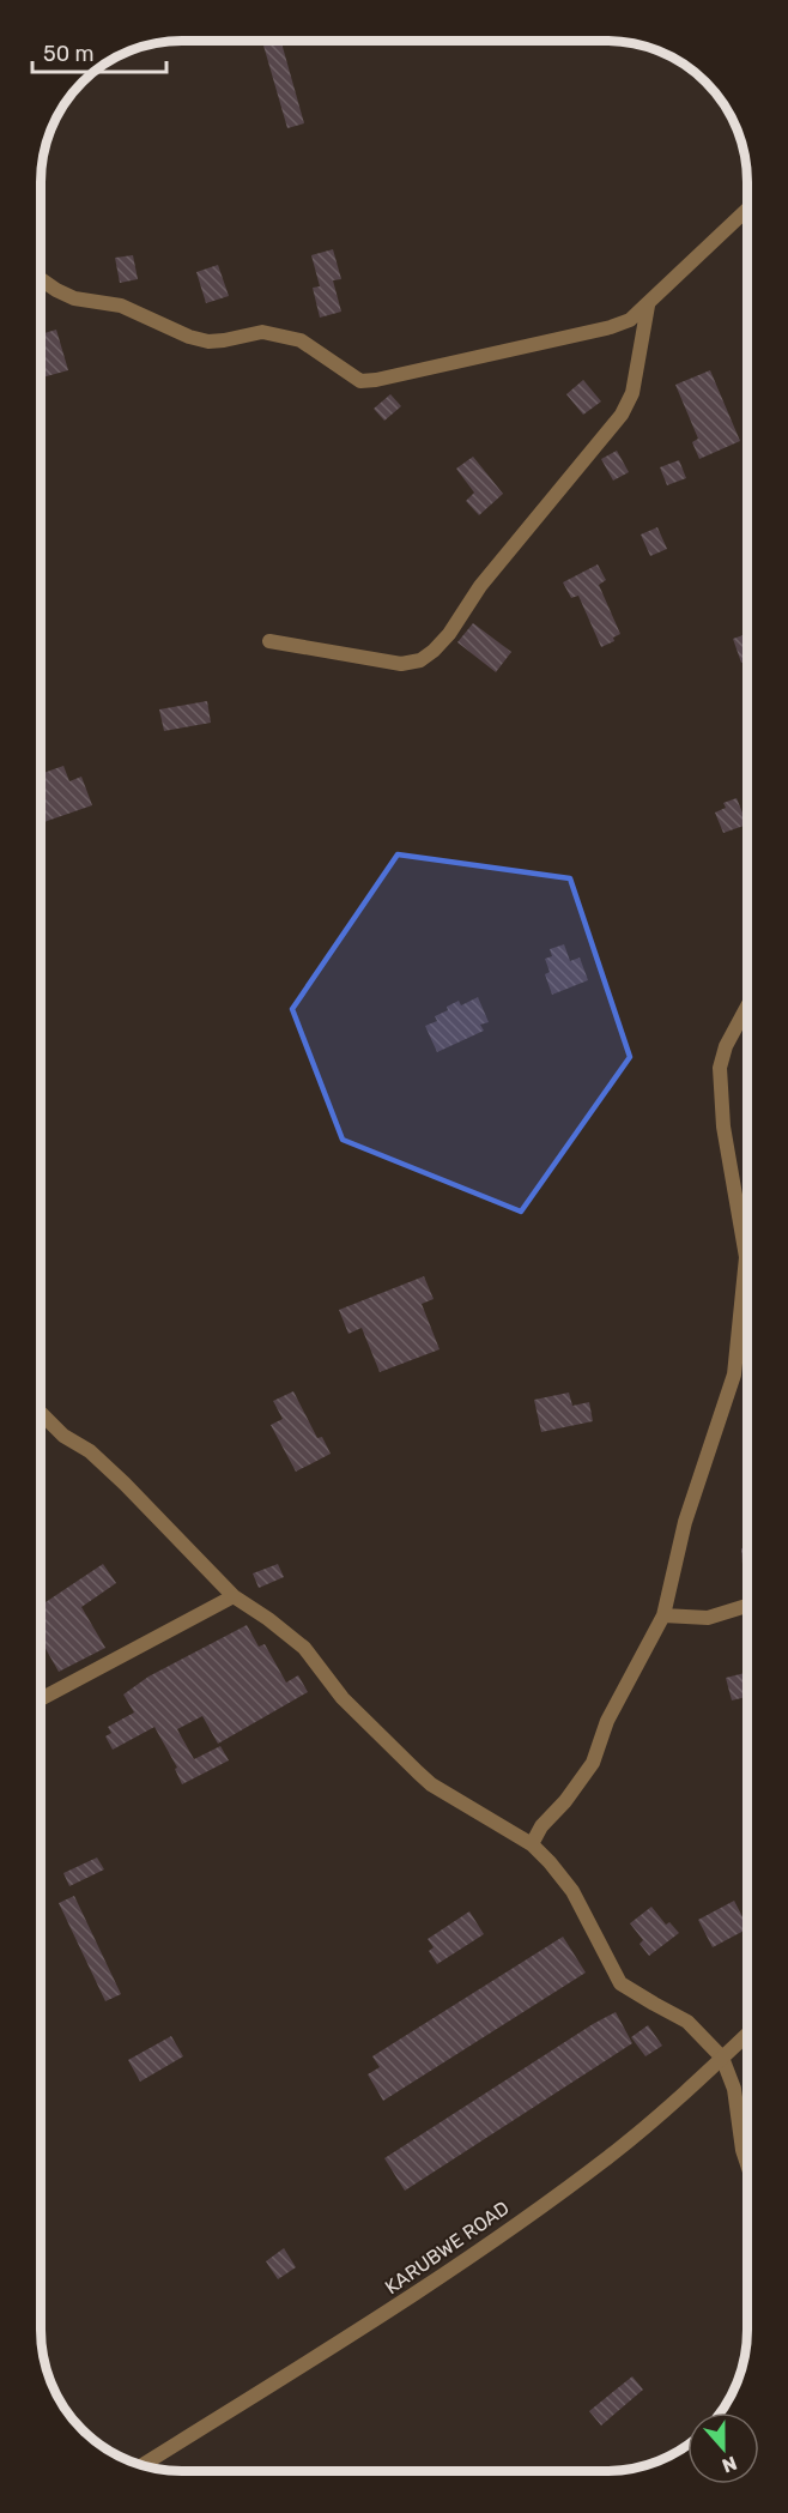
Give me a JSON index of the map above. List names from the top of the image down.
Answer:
{
  "streets": {
    "street": ["KARUBWE ROAD"]
  },
  "scale_bar": "50 m",
  "north": "bottom"
}
